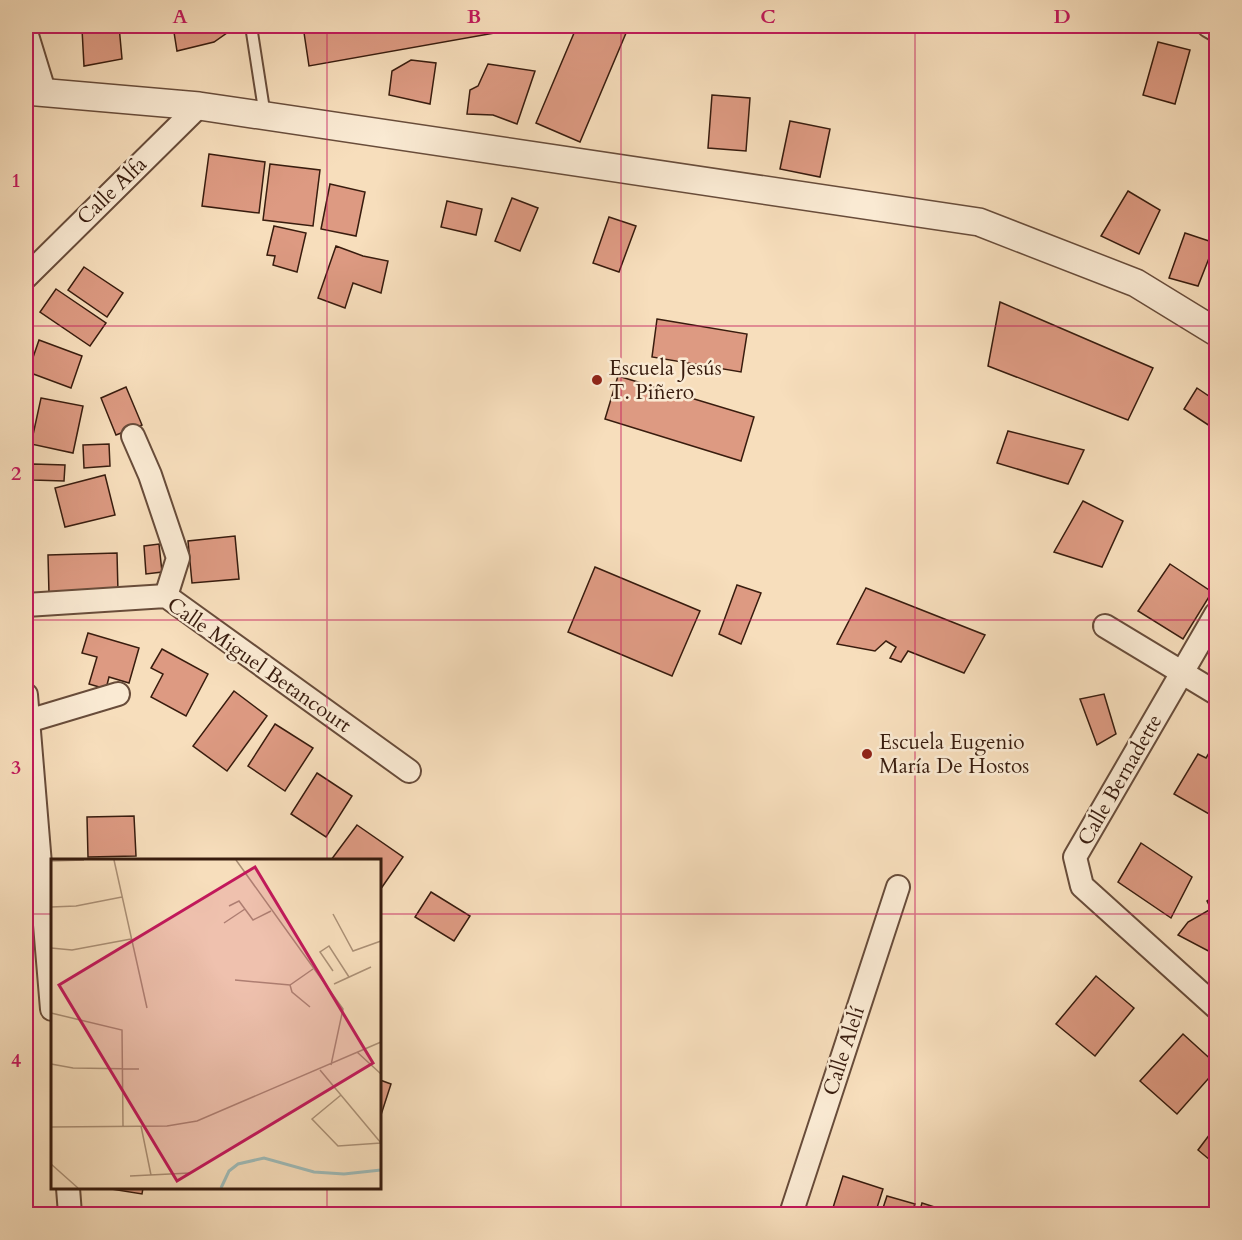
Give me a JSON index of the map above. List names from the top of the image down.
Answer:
{
  "streets": {
    "street": [
      "Calle Alfa",
      "Calle Miguel Betancourt",
      "Calle Bernadette",
      "Calle Alelí"
    ]
  },
  "places": ["Escuela Jesús T. Piñero", "Escuela Eugenio María De Hostos"],
  "grid": {
    "columns": [
      "A",
      "B",
      "C",
      "D"
    ],
    "rows": [
      "1",
      "2",
      "3",
      "4"
    ]
  }
}
